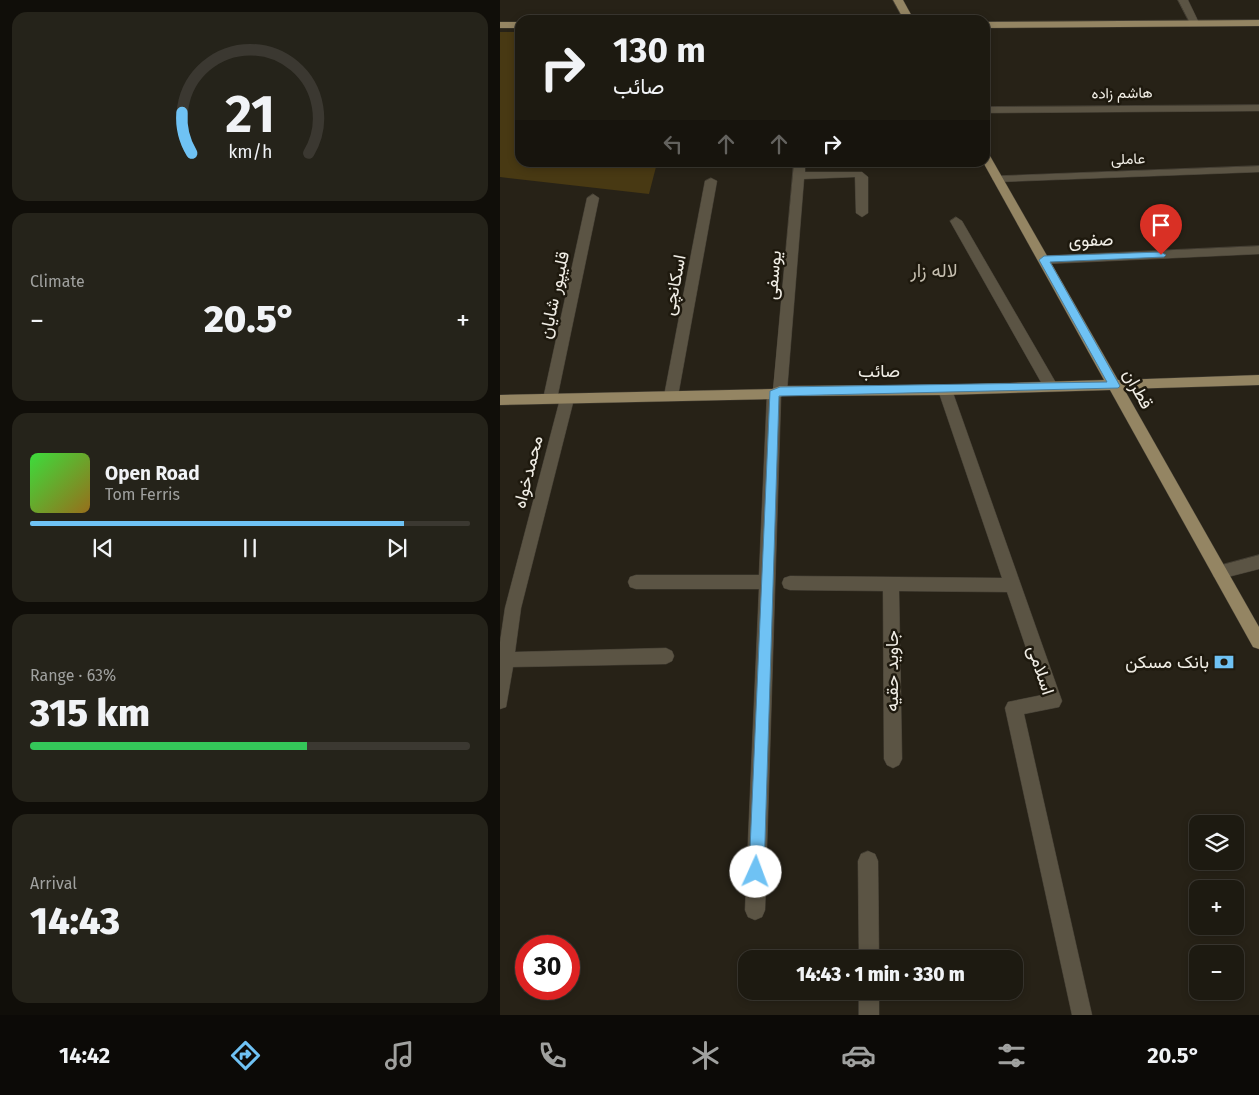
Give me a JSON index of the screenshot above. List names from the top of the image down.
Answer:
{
  "streets": {
    "main road": ["صائب", "قطران"],
    "street": [
      "هاشم زاده",
      "عاملی",
      "صفوی",
      "یوسفی",
      "اسکانچی",
      "قلیپور شایان",
      "محمدخواه",
      "اسلامی",
      "جاوید حقیه"
    ]
  },
  "crossings": [
    ["عاملی", "قطران"],
    ["صفوی", "قطران"],
    ["یوسفی", "صائب"],
    ["اسکانچی", "صائب"],
    ["قلیپور شایان", "صائب"],
    ["صائب", "قطران"],
    ["صائب", "محمدخواه"],
    ["صائب", "اسلامی"]
  ],
  "districts": ["لاله زار"],
  "places": {
    "bank": ["بانک مسکن"]
  },
  "page": {
    "turn": ["130 m", "صائب"],
    "tile": [
      "Climate",
      ["Range · 63%", "315 km"],
      ["Arrival", "14:43"]
    ],
    "heat": ["−", "20.5°", "+"],
    "song": ["Open Road", "Tom Ferris"],
    "map_buttons": ["+", "−"],
    "limit": "30",
    "trip": "14:43 · 1 min · 330 m",
    "tabs": ["14:42", "20.5°"],
    "gauge": ["21", "km/h"]
  }
}
